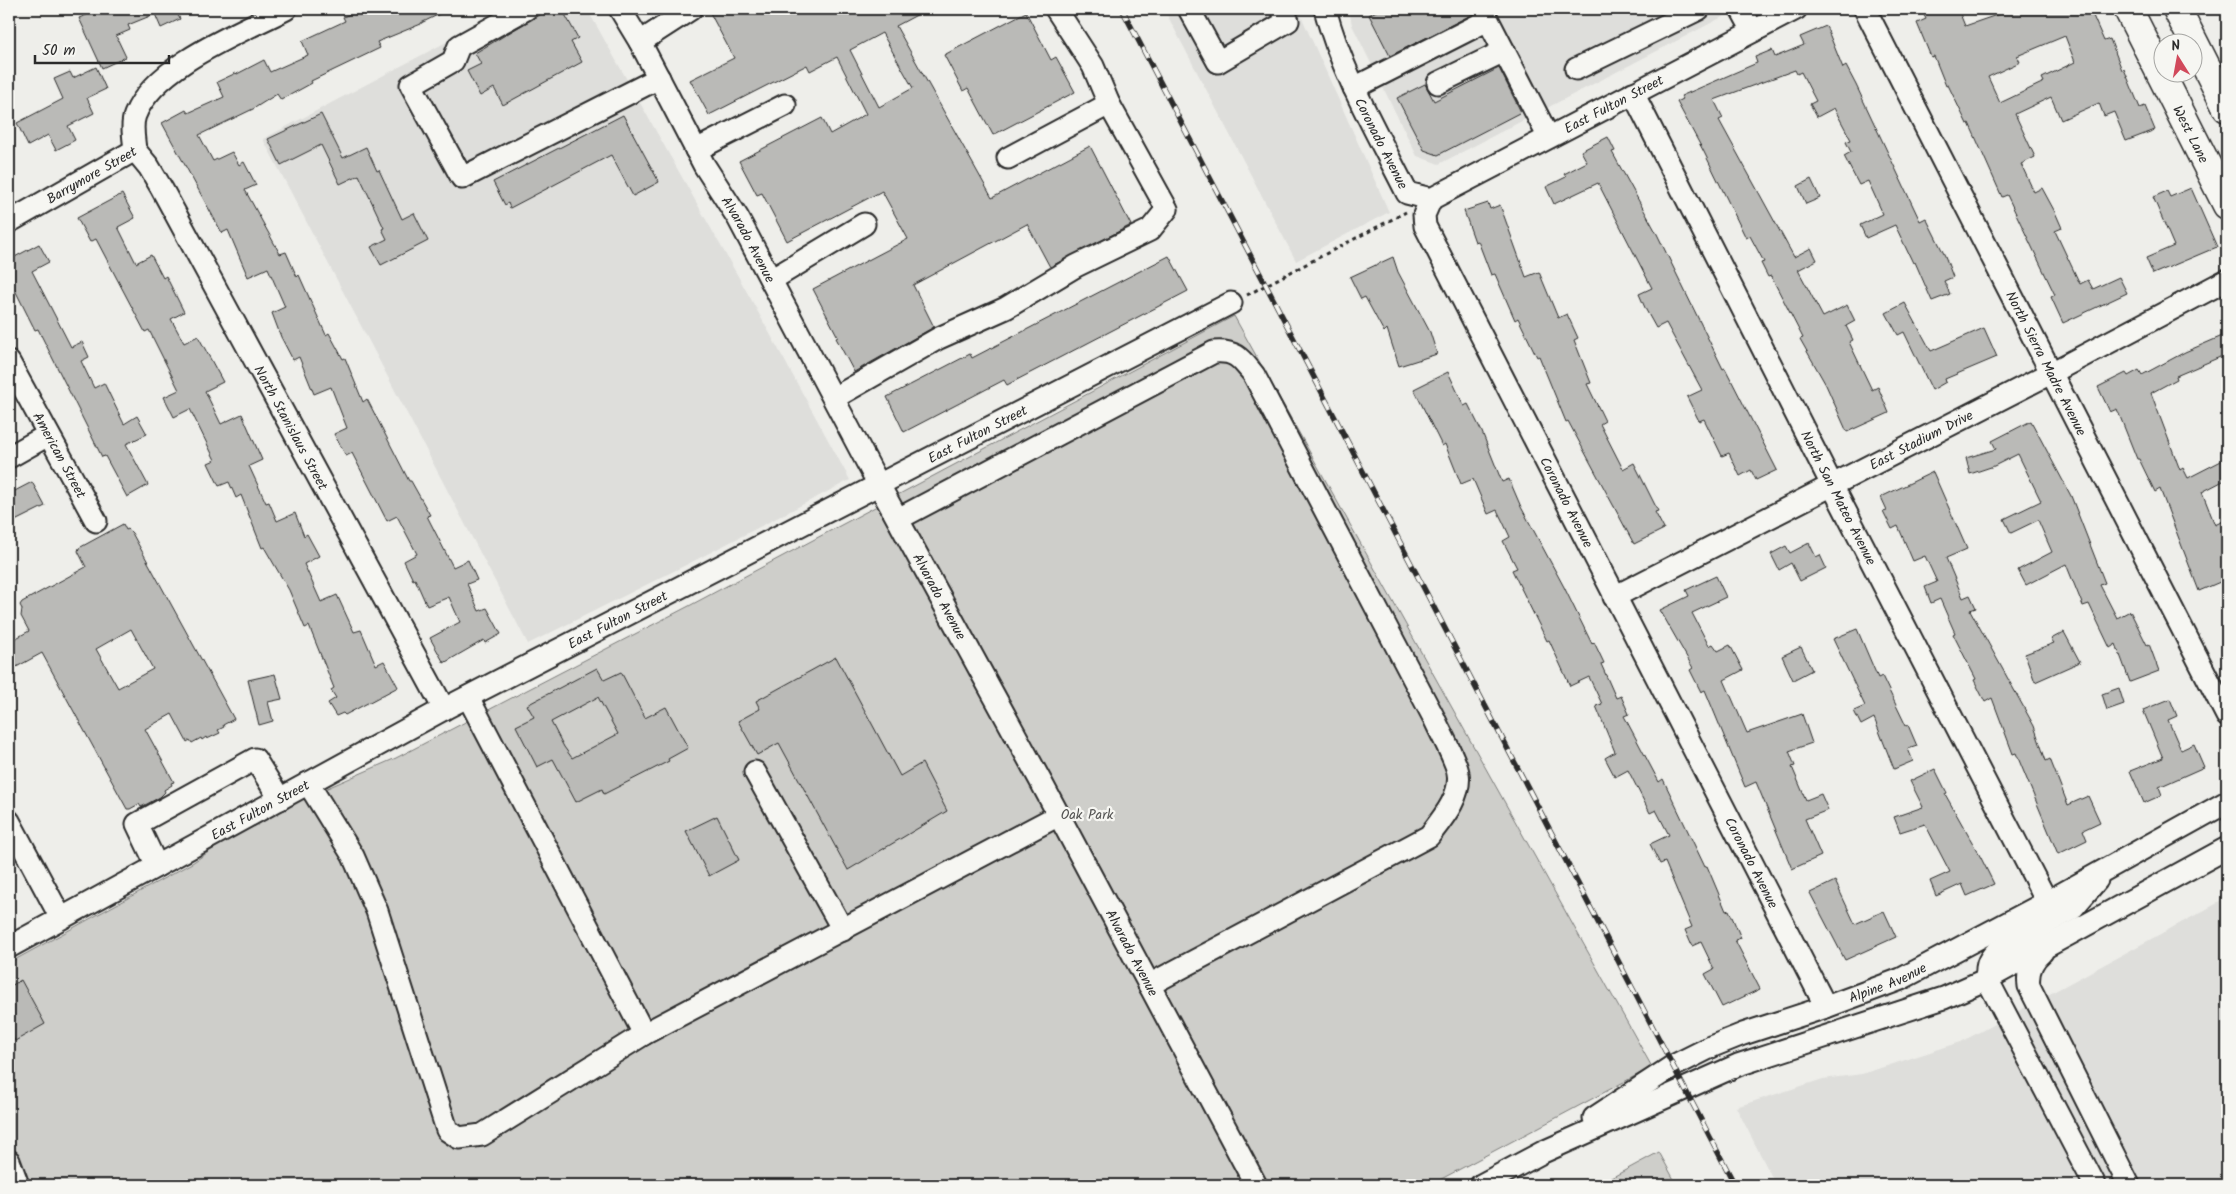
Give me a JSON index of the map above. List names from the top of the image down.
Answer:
{
  "streets": {
    "main road": ["West Lane"],
    "street": [
      "East Fulton Street",
      "Coronado Avenue",
      "Barrymore Street",
      "Alvarado Avenue",
      "North Sierra Madre Avenue",
      "North Stanislaus Street",
      "East Stadium Drive",
      "American Street",
      "North San Mateo Avenue",
      "Alpine Avenue"
    ]
  },
  "crossings": [
    ["East Fulton Street", "Coronado Avenue"],
    ["East Fulton Street", "Alvarado Avenue"],
    ["East Fulton Street", "North Stanislaus Street"],
    ["East Fulton Street", "North San Mateo Avenue"],
    ["Coronado Avenue", "East Stadium Drive"],
    ["Coronado Avenue", "Alpine Avenue"],
    ["Barrymore Street", "North Stanislaus Street"],
    ["North Sierra Madre Avenue", "East Stadium Drive"],
    ["East Stadium Drive", "North San Mateo Avenue"],
    ["North San Mateo Avenue", "Alpine Avenue"]
  ],
  "parks": ["Oak Park"],
  "scale_bar": "50 m",
  "north": "top"
}
